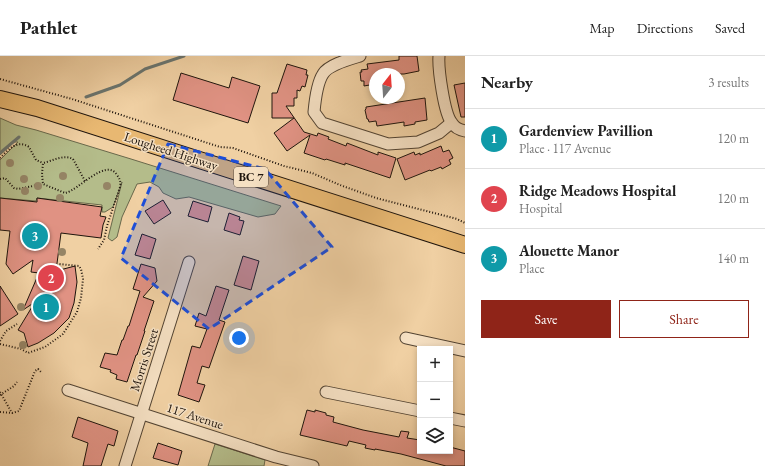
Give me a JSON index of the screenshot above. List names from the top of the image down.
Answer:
{
  "streets": {
    "highway": ["Lougheed Highway", "BC 7"],
    "street": ["Morris Street", "117 Avenue"]
  },
  "crossings": [
    ["Morris Street", "117 Avenue"]
  ],
  "north": "top",
  "page": {
    "header": "Pathlet",
    "nav": ["Map", "Directions", "Saved"],
    "heading": ["Nearby", "3 results"],
    "list": [
      {
        "mark": "1",
        "name": "Gardenview Pavillion",
        "note": "Place · 117 Avenue",
        "value": "120 m"
      },
      {
        "mark": "2",
        "name": "Ridge Meadows Hospital",
        "note": "Hospital",
        "value": "120 m"
      },
      {
        "mark": "3",
        "name": "Alouette Manor",
        "note": "Place",
        "value": "140 m"
      }
    ],
    "pins": ["3", "2", "1"],
    "buttons": ["Save", "Share"],
    "map_buttons": ["+", "−"]
  }
}
